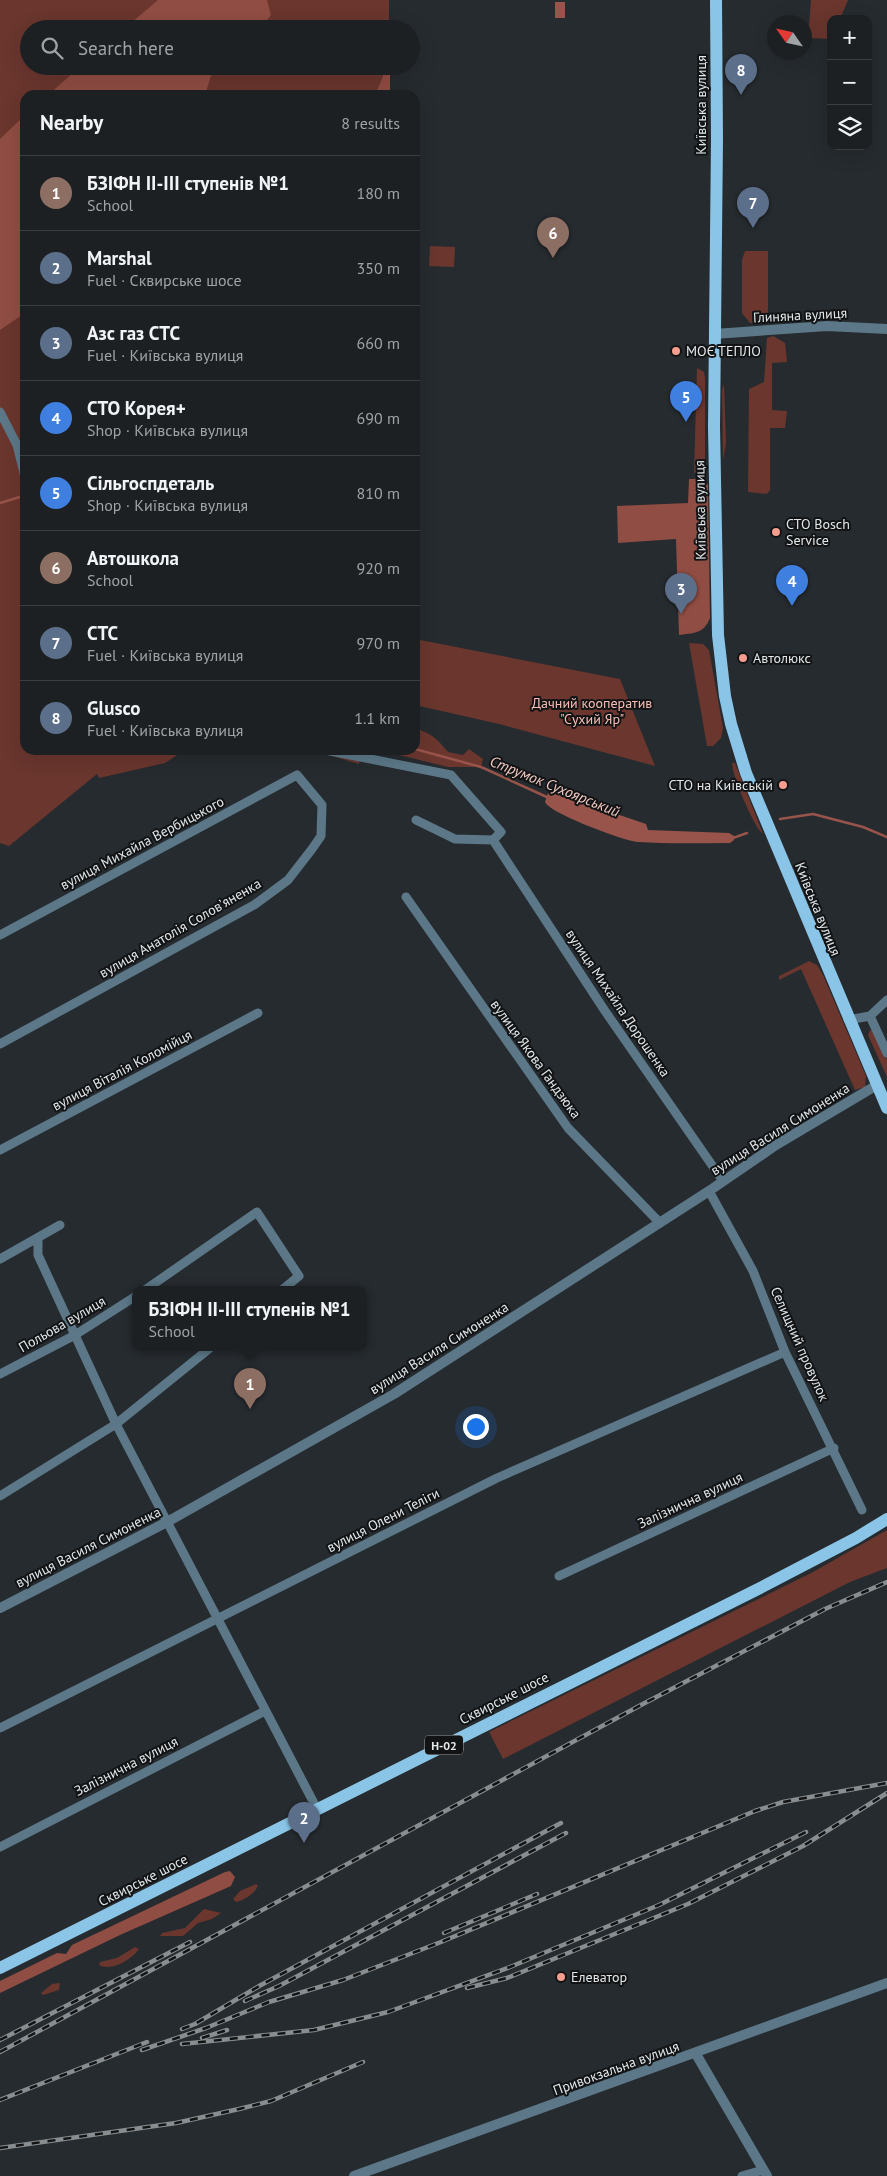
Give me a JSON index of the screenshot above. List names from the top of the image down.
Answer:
{
  "streets": {
    "main road": ["Київська вулиця", "Сквирське шосе", "Н-02"],
    "street": [
      "Глиняна вулиця",
      "вулиця Михайла Вербицького",
      "вулиця Анатолія Соловʼяненка",
      "вулиця Михайла Дорошенка",
      "вулиця Якова Гандзюка",
      "вулиця Віталія Коломійця",
      "вулиця Василя Симоненка",
      "Польова вулиця",
      "Селищний провулок",
      "Залізнична вулиця",
      "вулиця Олени Теліги",
      "Привокзальна вулиця"
    ]
  },
  "crossings": [
    ["Київська вулиця", "Глиняна вулиця"],
    ["Київська вулиця", "вулиця Василя Симоненка"],
    ["вулиця Михайла Вербицького", "вулиця Анатолія Соловʼяненка"],
    ["вулиця Михайла Дорошенка", "вулиця Василя Симоненка"],
    ["вулиця Якова Гандзюка", "вулиця Василя Симоненка"],
    ["вулиця Василя Симоненка", "Селищний провулок"],
    ["Селищний провулок", "Залізнична вулиця"],
    ["Селищний провулок", "вулиця Олени Теліги"]
  ],
  "water": ["Струмок Сухоярський"],
  "parks": ["Дачний кооператив \"Сухий Яр\""],
  "places": [
    "МОЄ ТЕПЛО",
    "СТО Bosch Service",
    "Автолюкс",
    "СТО на Київській",
    "Елеватор"
  ],
  "north": "top left",
  "page": {
    "map_buttons": ["+", "−"],
    "search": "Search here",
    "pins": [
      "8",
      "7",
      "6",
      "5",
      "4",
      "3",
      "1",
      "2"
    ],
    "heading": ["Nearby", "8 results"],
    "list": [
      {
        "mark": "1",
        "name": "БЗІФН ІІ-ІІІ ступенів №1",
        "note": "School",
        "value": "180 m"
      },
      {
        "mark": "2",
        "name": "Marshal",
        "note": "Fuel · Сквирське шосе",
        "value": "350 m"
      },
      {
        "mark": "3",
        "name": "Азс газ СТС",
        "note": "Fuel · Київська вулиця",
        "value": "660 m"
      },
      {
        "mark": "4",
        "name": "СТО Корея+",
        "note": "Shop · Київська вулиця",
        "value": "690 m"
      },
      {
        "mark": "5",
        "name": "Сільгоспдеталь",
        "note": "Shop · Київська вулиця",
        "value": "810 m"
      },
      {
        "mark": "6",
        "name": "Автошкола",
        "note": "School",
        "value": "920 m"
      },
      {
        "mark": "7",
        "name": "СТС",
        "note": "Fuel · Київська вулиця",
        "value": "970 m"
      },
      {
        "mark": "8",
        "name": "Glusco",
        "note": "Fuel · Київська вулиця",
        "value": "1.1 km"
      }
    ],
    "popup": ["БЗІФН ІІ-ІІІ ступенів №1", "School"]
  }
}
